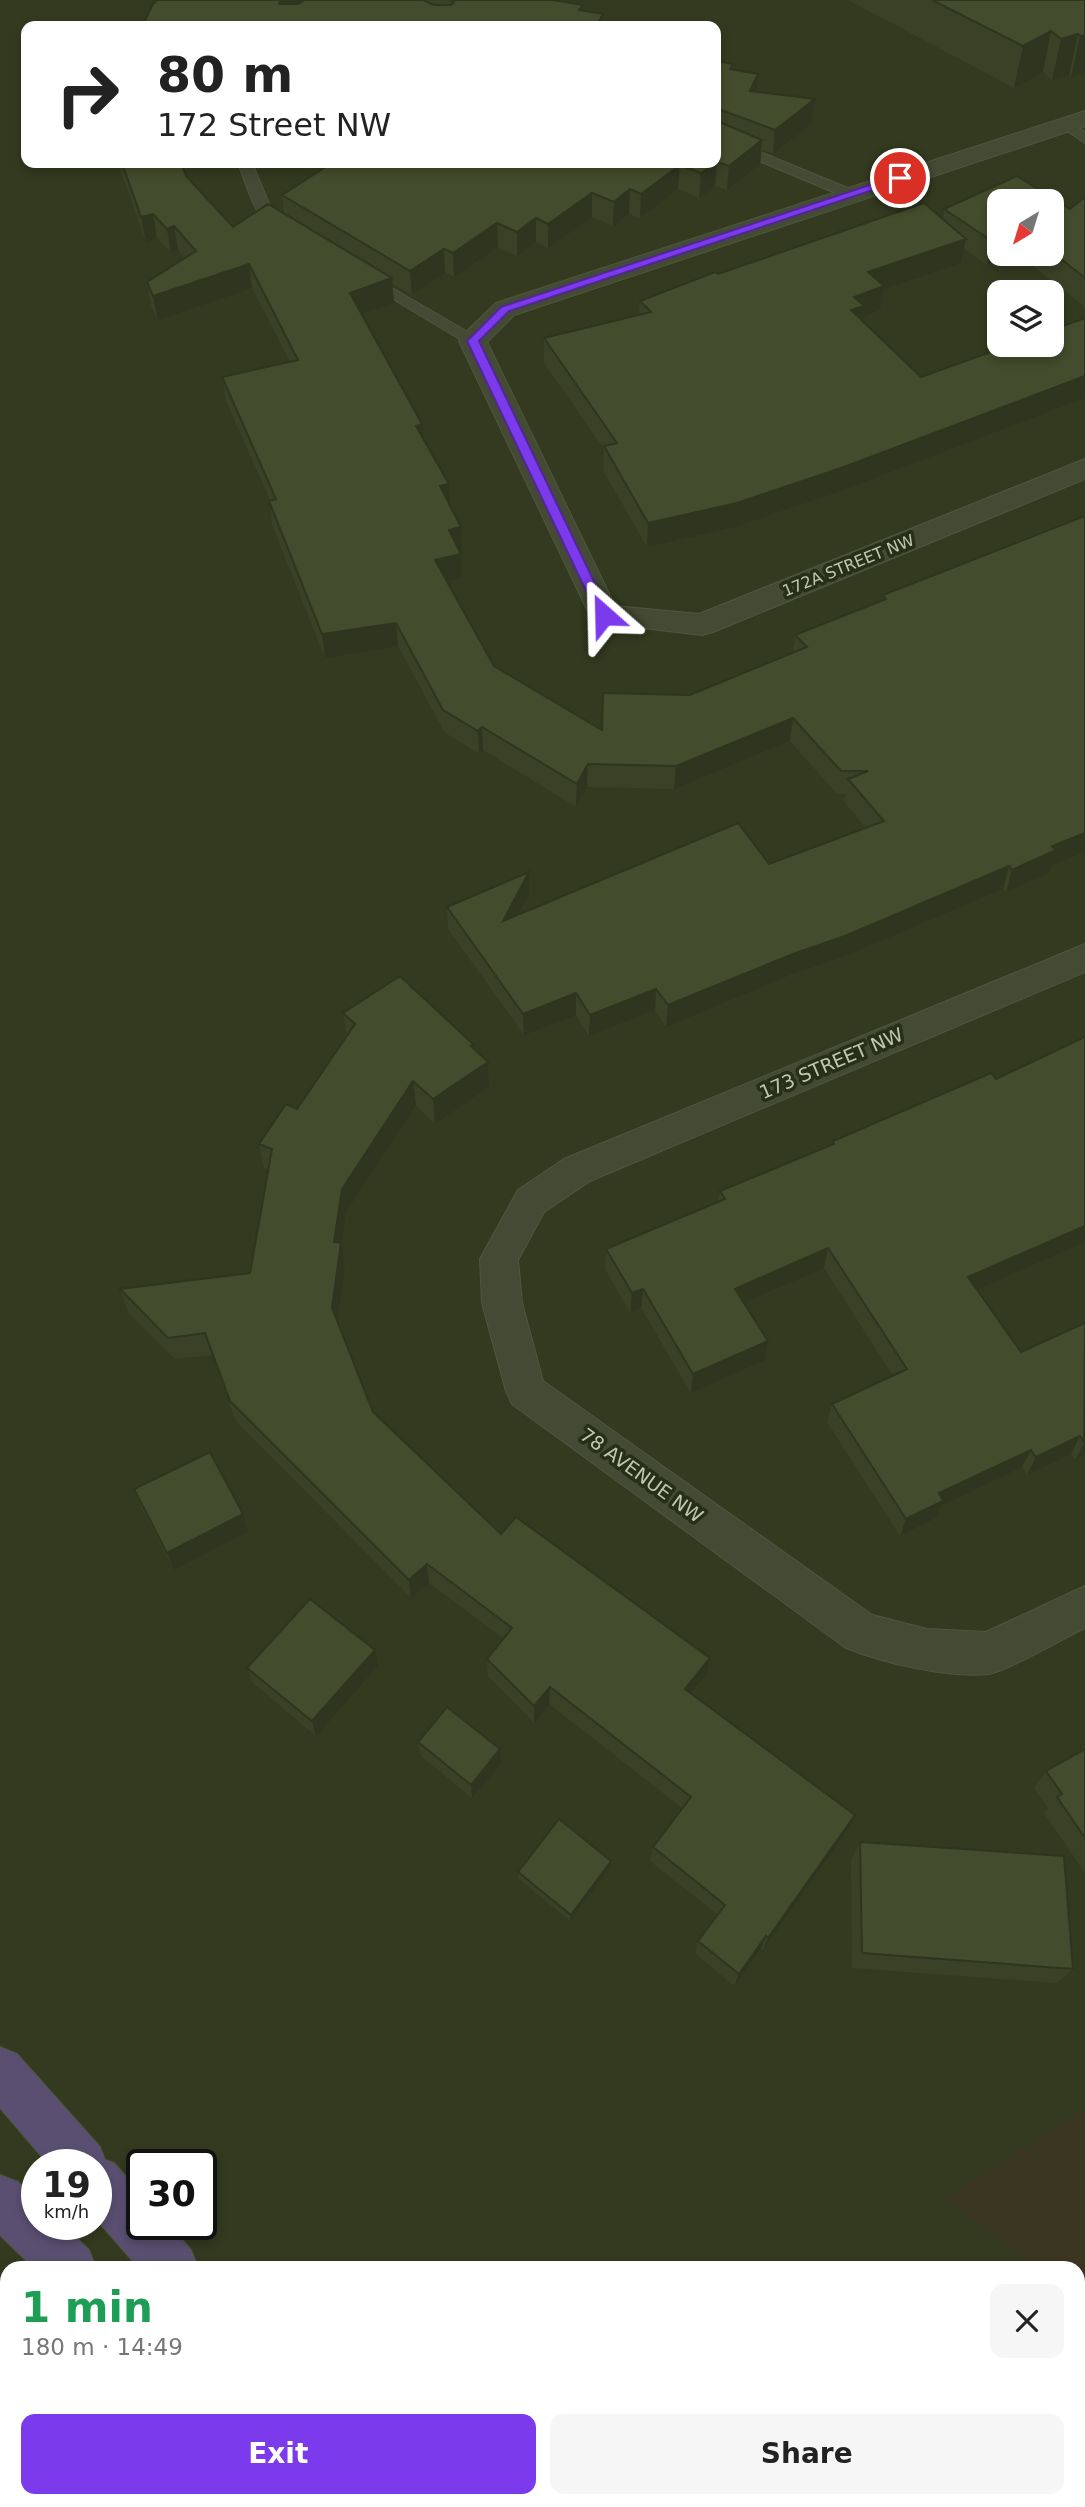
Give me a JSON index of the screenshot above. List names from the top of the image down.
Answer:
{
  "streets": {
    "street": ["172A STREET NW", "173 STREET NW", "78 AVENUE NW"]
  },
  "crossings": [
    ["173 STREET NW", "78 AVENUE NW"]
  ],
  "north": "bottom left",
  "page": {
    "turn": ["80 m", "172 Street NW"],
    "speed": "19 km/h",
    "limit": "30",
    "heading": ["1 min", "180 m · 14:49"],
    "buttons": ["Exit", "Share"]
  }
}
